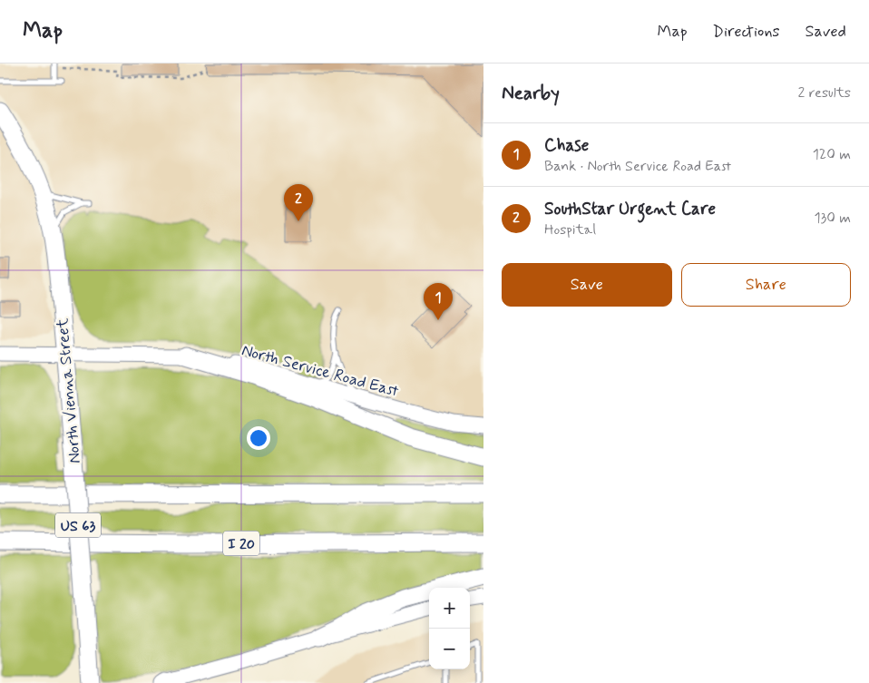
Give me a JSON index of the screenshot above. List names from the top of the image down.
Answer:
{
  "streets": {
    "highway": ["North Vienna Street", "US 63", "I 20"],
    "main road": ["North Service Road East"]
  },
  "crossings": [
    ["North Service Road East", "North Vienna Street"]
  ],
  "page": {
    "header": "Map",
    "nav": ["Map", "Directions", "Saved"],
    "heading": ["Nearby", "2 results"],
    "list": [
      {
        "mark": "1",
        "name": "Chase",
        "note": "Bank · North Service Road East",
        "value": "120 m"
      },
      {
        "mark": "2",
        "name": "SouthStar Urgent Care",
        "note": "Hospital",
        "value": "130 m"
      }
    ],
    "pins": ["2", "1"],
    "buttons": ["Save", "Share"],
    "map_buttons": ["+", "−"]
  }
}
